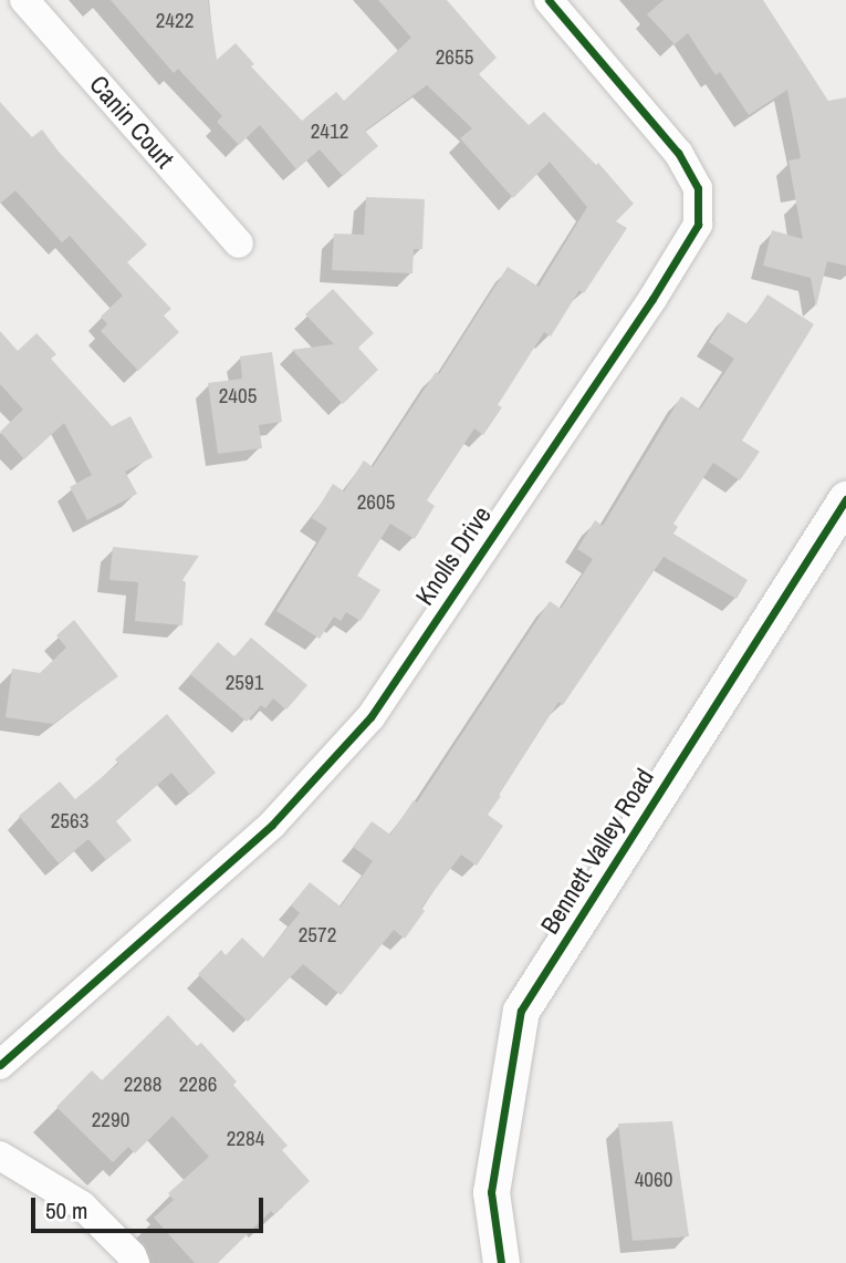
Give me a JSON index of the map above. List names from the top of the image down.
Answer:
{
  "streets": {
    "street": ["Canin Court", "Knolls Drive", "Bennett Valley Road"]
  },
  "house_numbers": [
    "2422",
    "2655",
    "2412",
    "2405",
    "2605",
    "2591",
    "2563",
    "2572",
    "2288",
    "2286",
    "2290",
    "2284",
    "4060"
  ],
  "scale_bar": "50 m"
}
